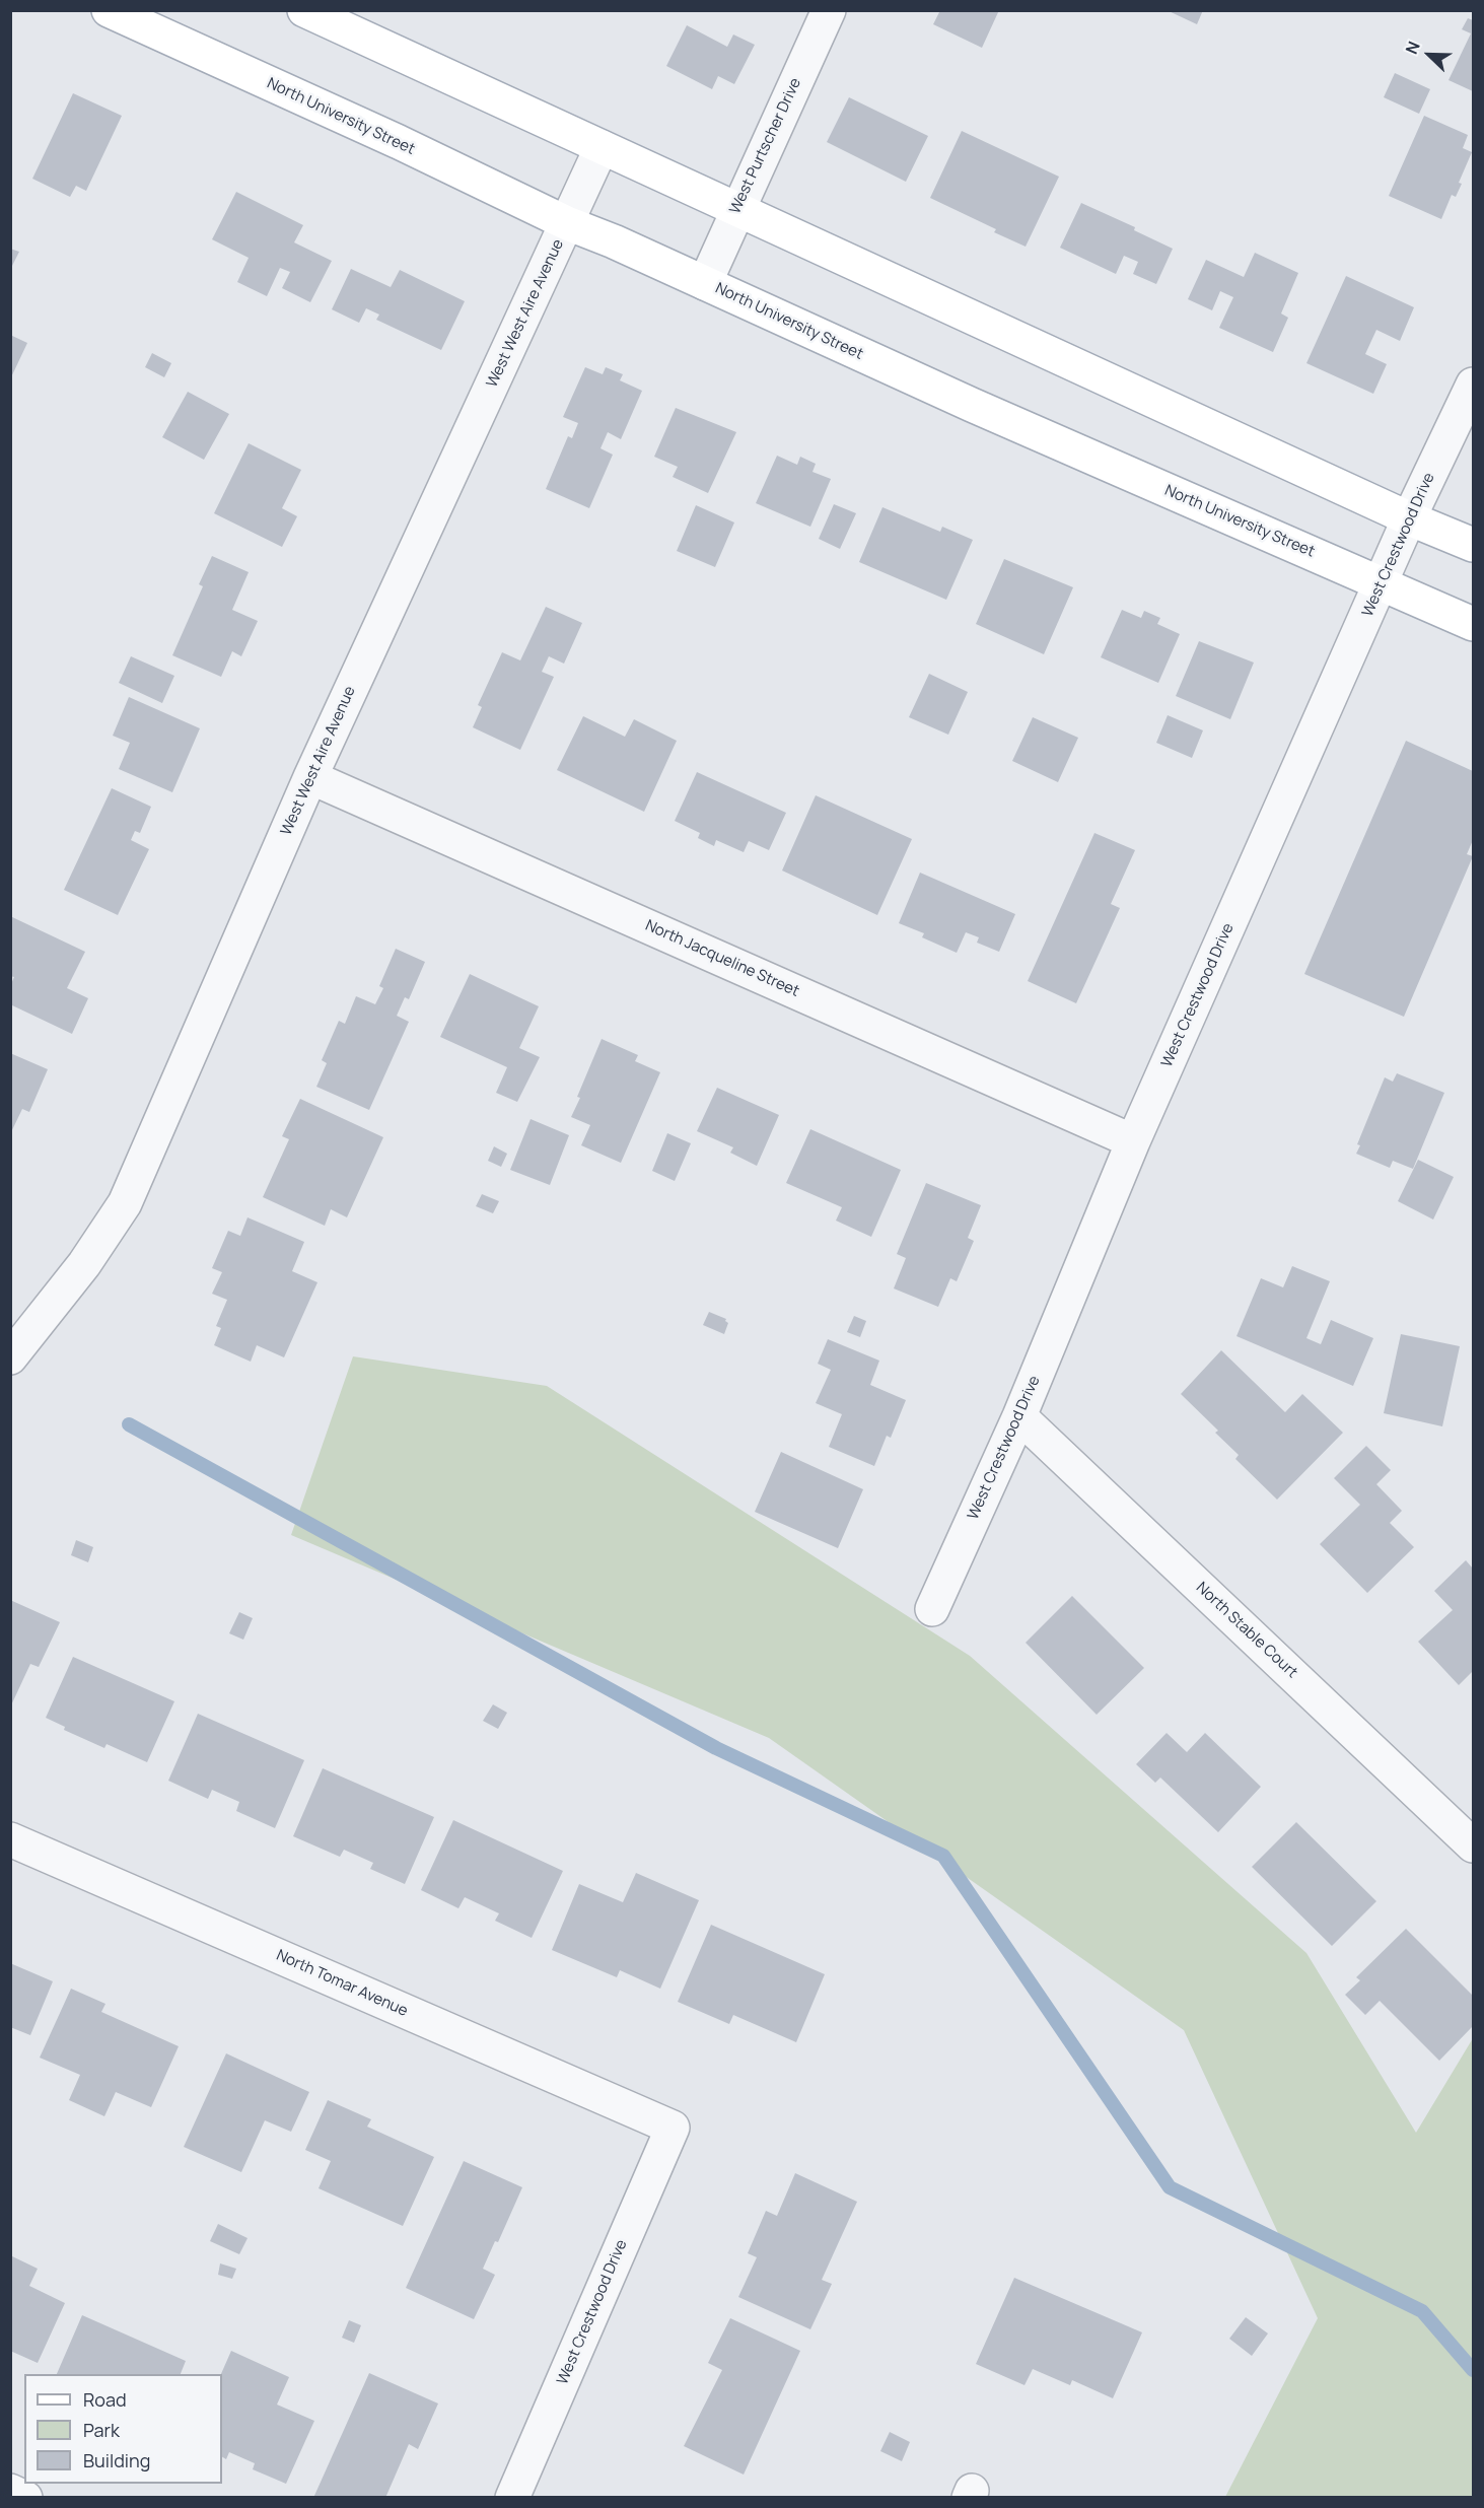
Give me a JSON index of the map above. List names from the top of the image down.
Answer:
{
  "streets": {
    "main road": ["North University Street"],
    "street": [
      "West Purtscher Drive",
      "West West Aire Avenue",
      "West Crestwood Drive",
      "North Jacqueline Street",
      "North Stable Court",
      "North Tomar Avenue"
    ]
  },
  "crossings": [
    ["North University Street", "West Purtscher Drive"],
    ["North University Street", "West West Aire Avenue"],
    ["North University Street", "West Crestwood Drive"],
    ["West West Aire Avenue", "North Jacqueline Street"],
    ["West Crestwood Drive", "North Jacqueline Street"],
    ["West Crestwood Drive", "North Stable Court"],
    ["West Crestwood Drive", "North Tomar Avenue"]
  ],
  "legend": ["Road", "Park", "Building"],
  "north": "top left"
}
